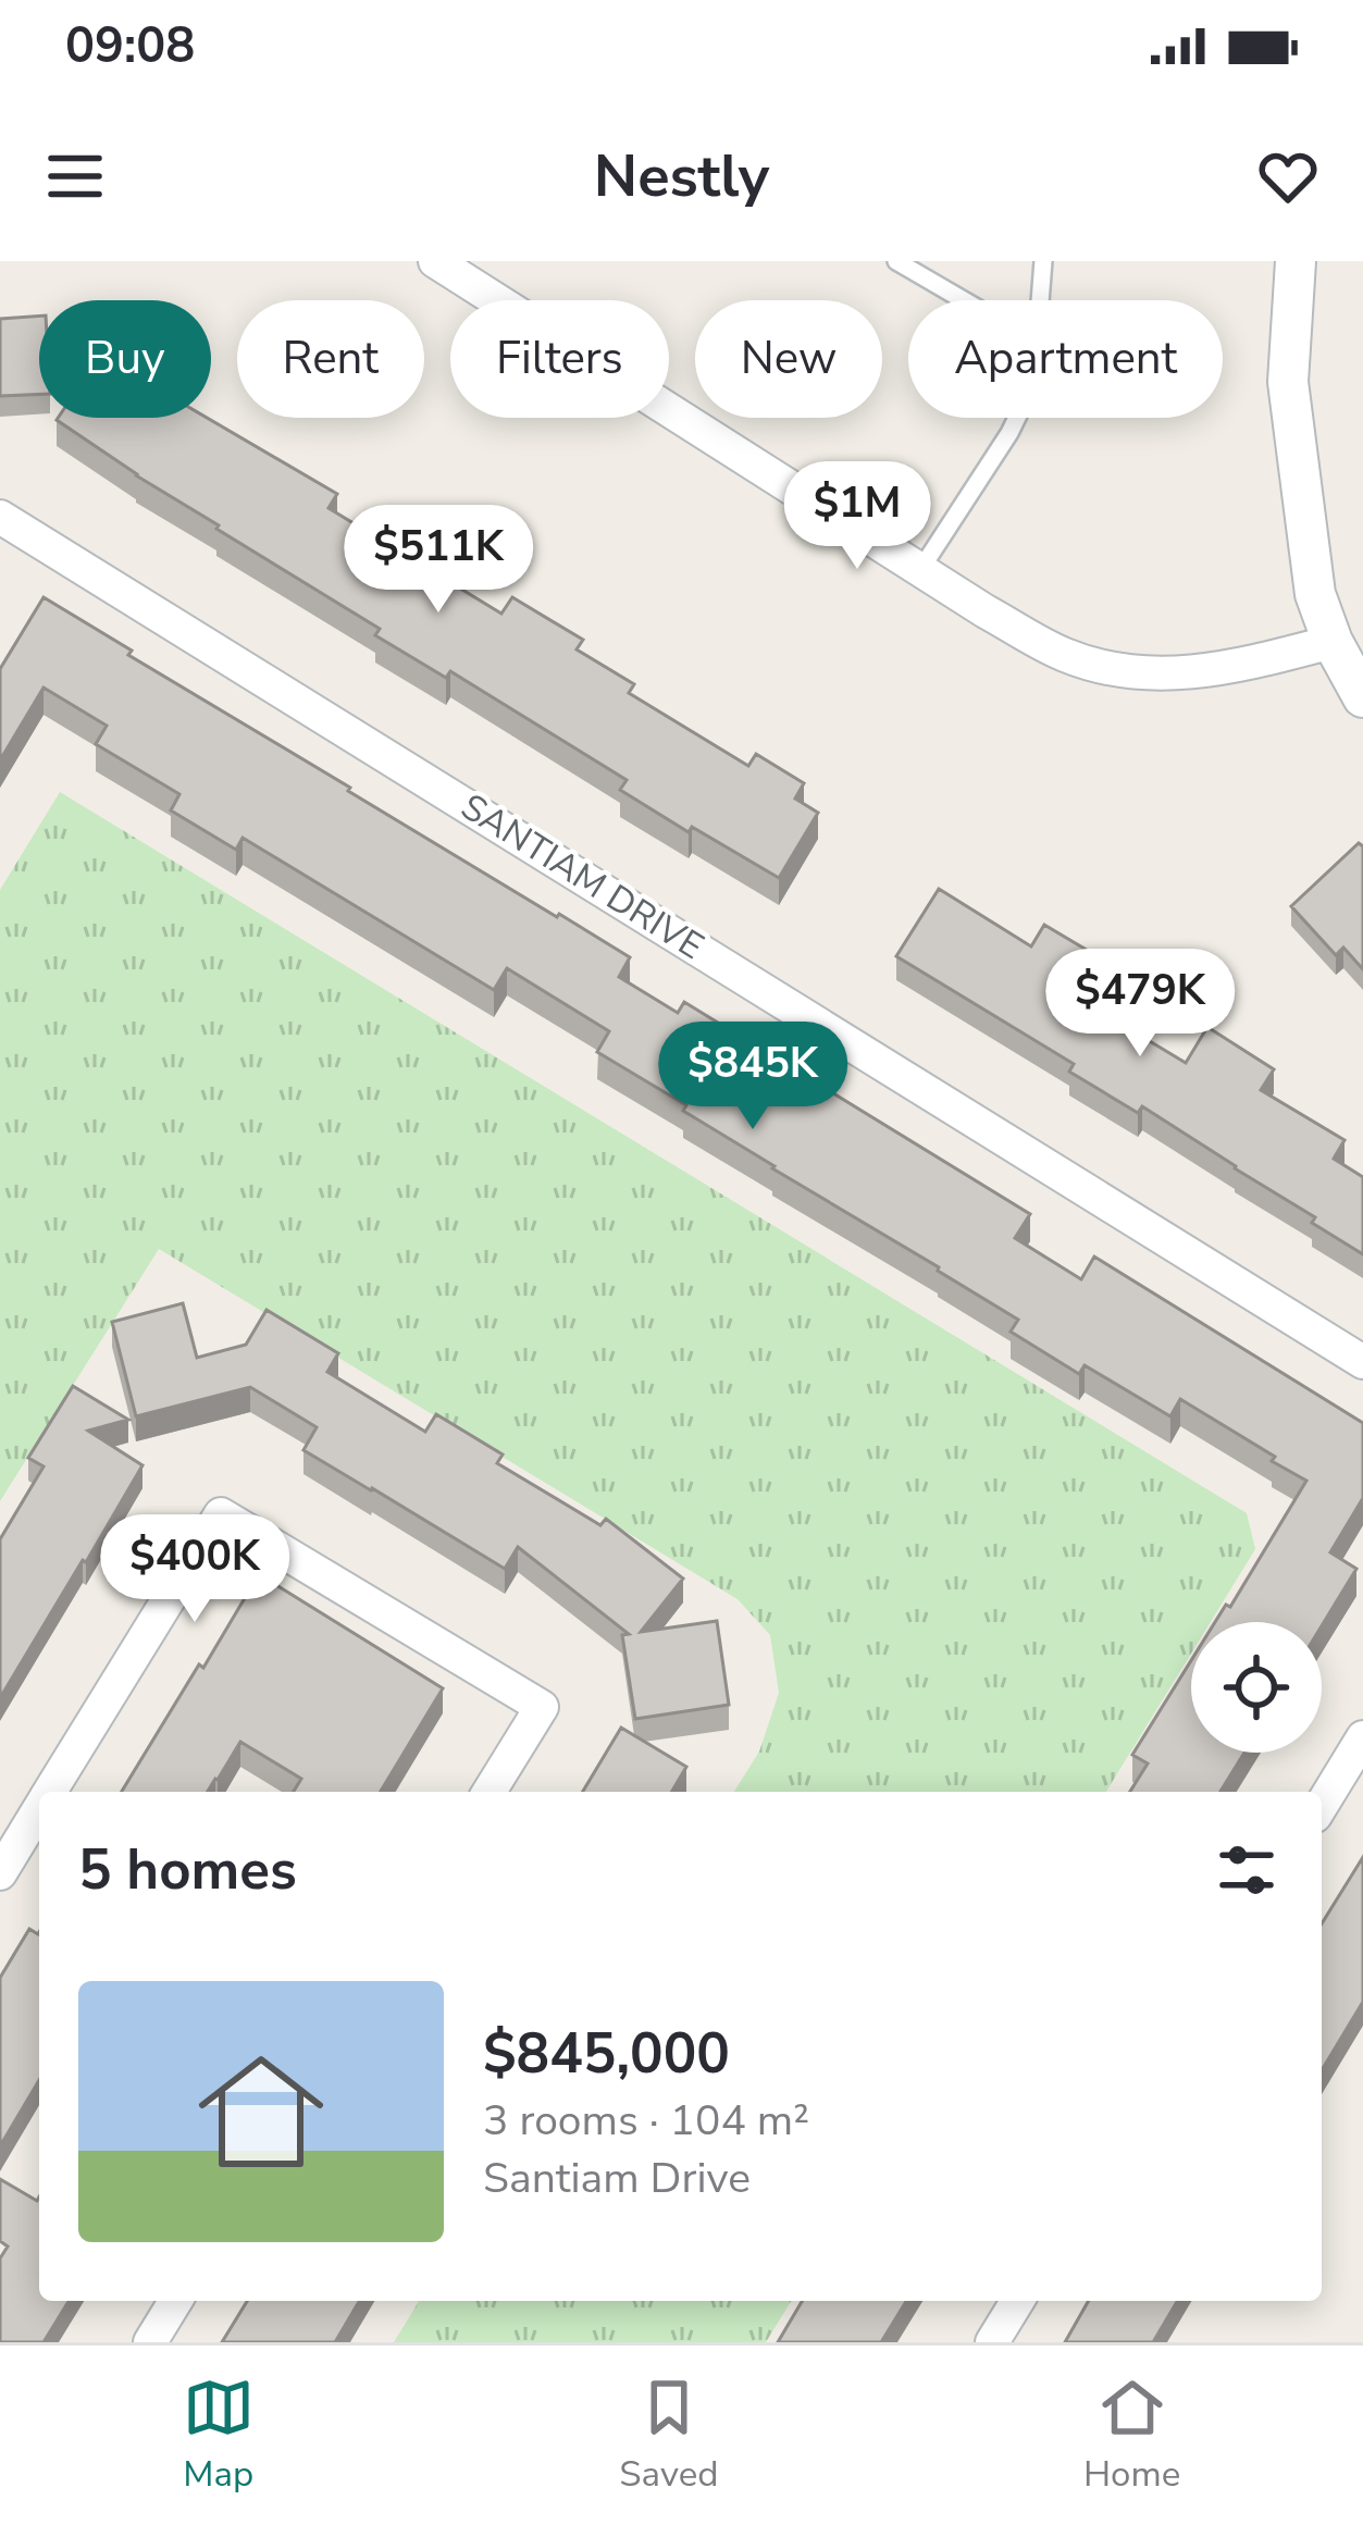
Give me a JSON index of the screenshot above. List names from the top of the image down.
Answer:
{
  "streets": {
    "street": ["SANTIAM DRIVE"]
  },
  "page": {
    "status": "09:08",
    "header": "Nestly",
    "chip": [
      "Buy",
      "Rent",
      "Filters",
      "New",
      "Apartment"
    ],
    "price": [
      "$1M",
      "$511K",
      "$479K",
      "$845K",
      "$400K"
    ],
    "heading": "5 homes",
    "list": [
      {
        "name": "$845,000",
        "note": "3 rooms · 104 m² · Santiam Drive"
      }
    ],
    "tabs": ["Map", "Saved", "Home"]
  }
}
